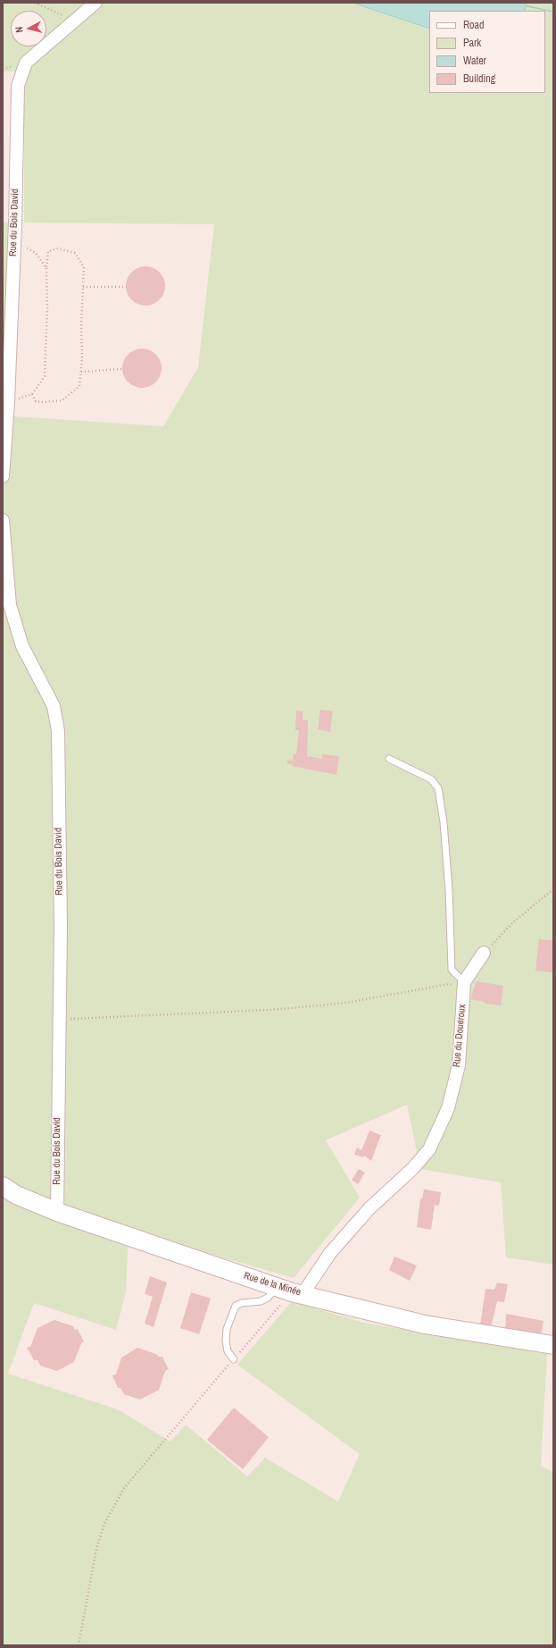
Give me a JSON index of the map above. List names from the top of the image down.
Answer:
{
  "streets": {
    "street": ["Rue du Bois David", "Rue du Doueroux", "Rue de la Minée"]
  },
  "crossings": [
    ["Rue du Bois David", "Rue de la Minée"],
    ["Rue du Doueroux", "Rue de la Minée"]
  ],
  "legend": [
    "Road",
    "Park",
    "Water",
    "Building"
  ],
  "north": "left"
}
